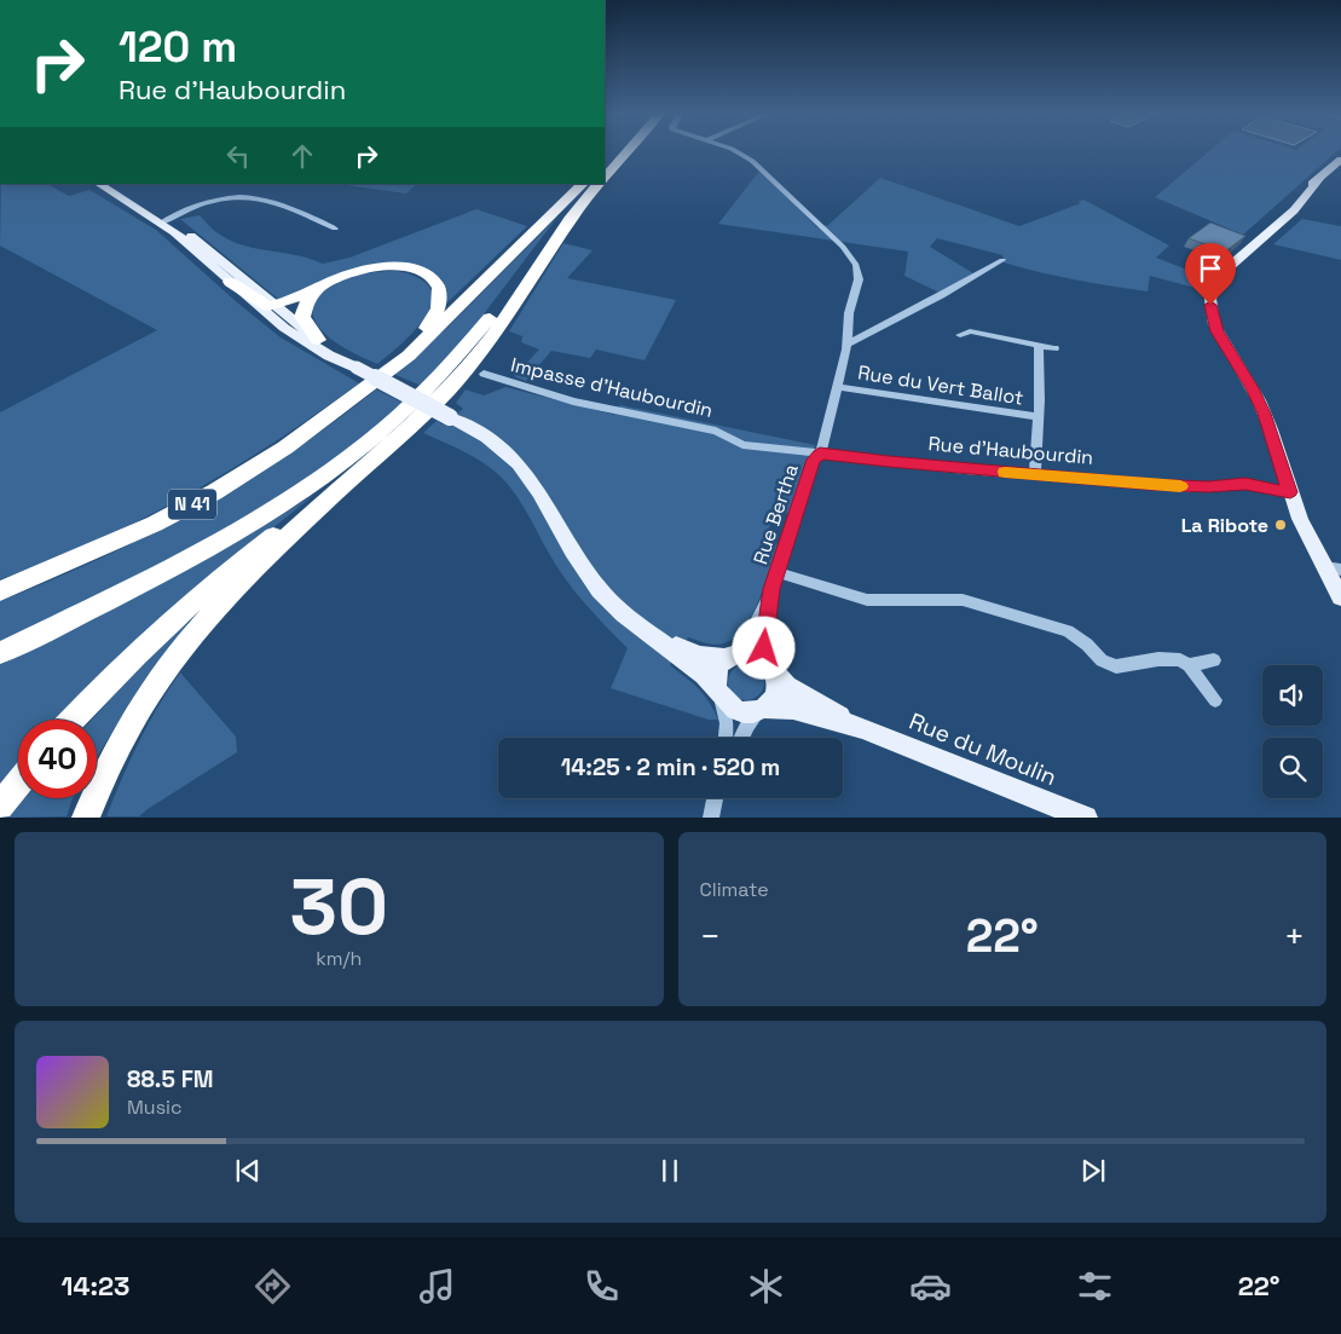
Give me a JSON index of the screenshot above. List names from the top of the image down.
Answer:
{
  "streets": {
    "highway": ["N 41"],
    "main road": ["Rue du Moulin"],
    "street": [
      "Rue du Vert Ballot",
      "Impasse d'Haubourdin",
      "Rue d'Haubourdin",
      "Rue Bertha"
    ]
  },
  "crossings": [
    ["Rue du Vert Ballot", "Rue Bertha"],
    ["Impasse d'Haubourdin", "Rue d'Haubourdin"],
    ["Rue d'Haubourdin", "Rue Bertha"],
    ["Rue Bertha", "Rue du Moulin"]
  ],
  "places": ["La Ribote"],
  "page": {
    "turn": ["120 m", "Rue d'Haubourdin"],
    "limit": "40",
    "trip": "14:25 · 2 min · 520 m",
    "tile": [
      ["30", "km/h"],
      "Climate"
    ],
    "heat": ["−", "22°", "+"],
    "song": ["88.5 FM", "Music"],
    "tabs": ["14:23", "22°"]
  }
}
